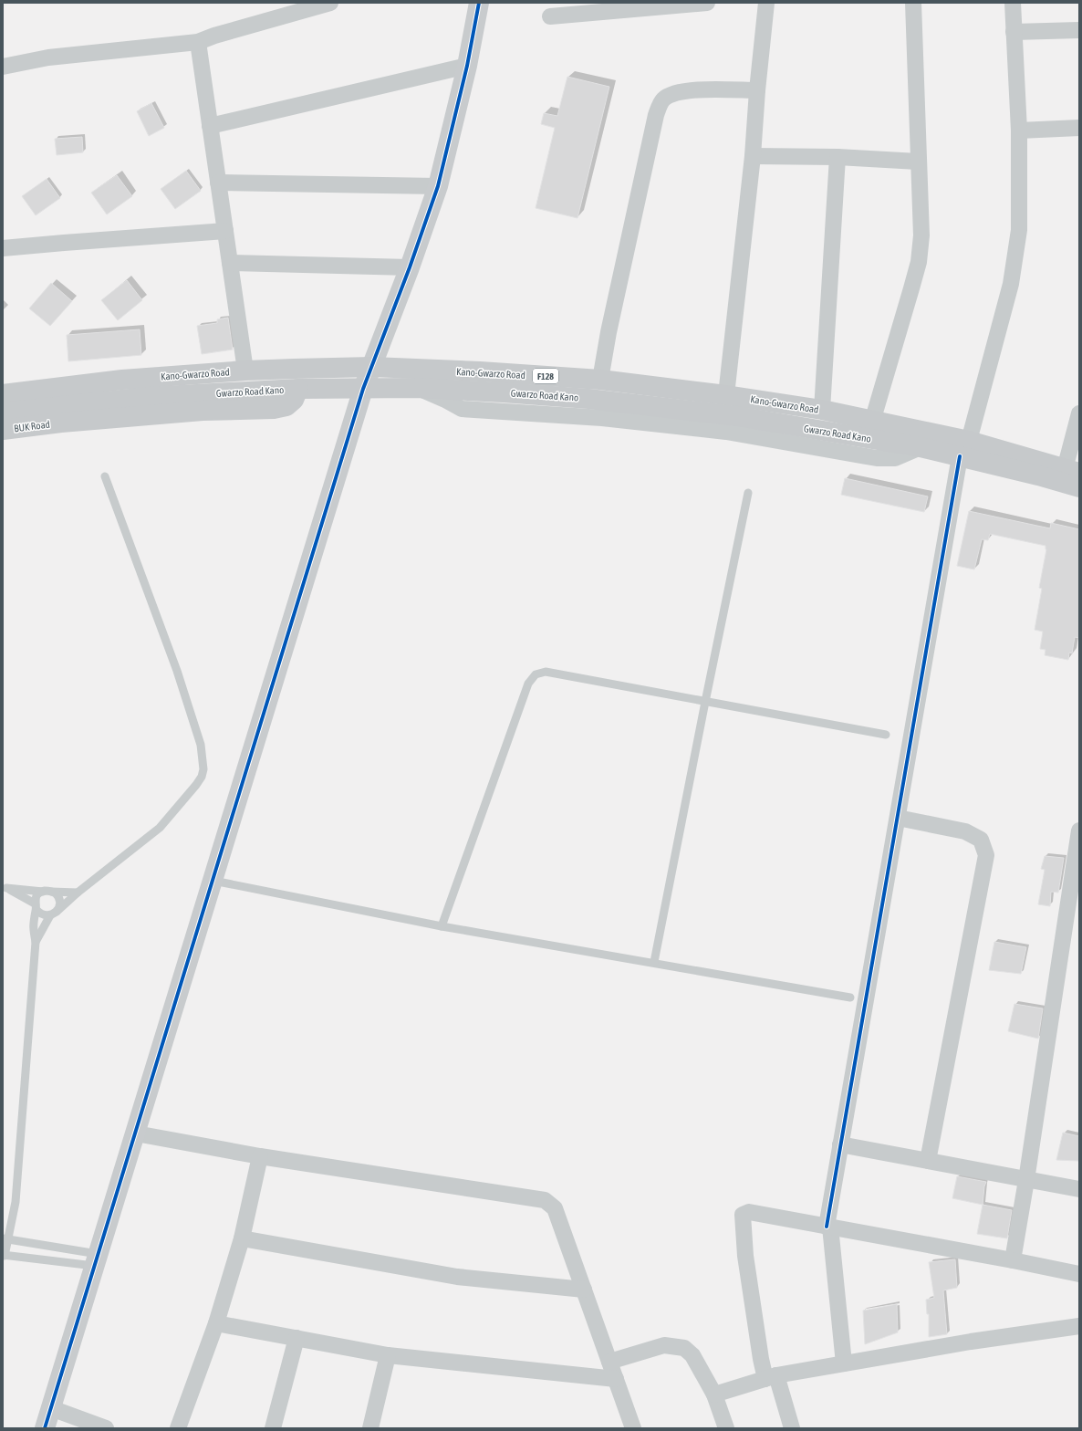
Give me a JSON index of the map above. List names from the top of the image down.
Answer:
{
  "streets": {
    "main road": [
      "Kano-Gwarzo Road",
      "F128",
      "Gwarzo Road Kano",
      "BUK Road"
    ]
  },
  "crossings": [
    ["Kano-Gwarzo Road", "Gwarzo Road Kano"],
    ["Gwarzo Road Kano", "BUK Road"]
  ]
}
